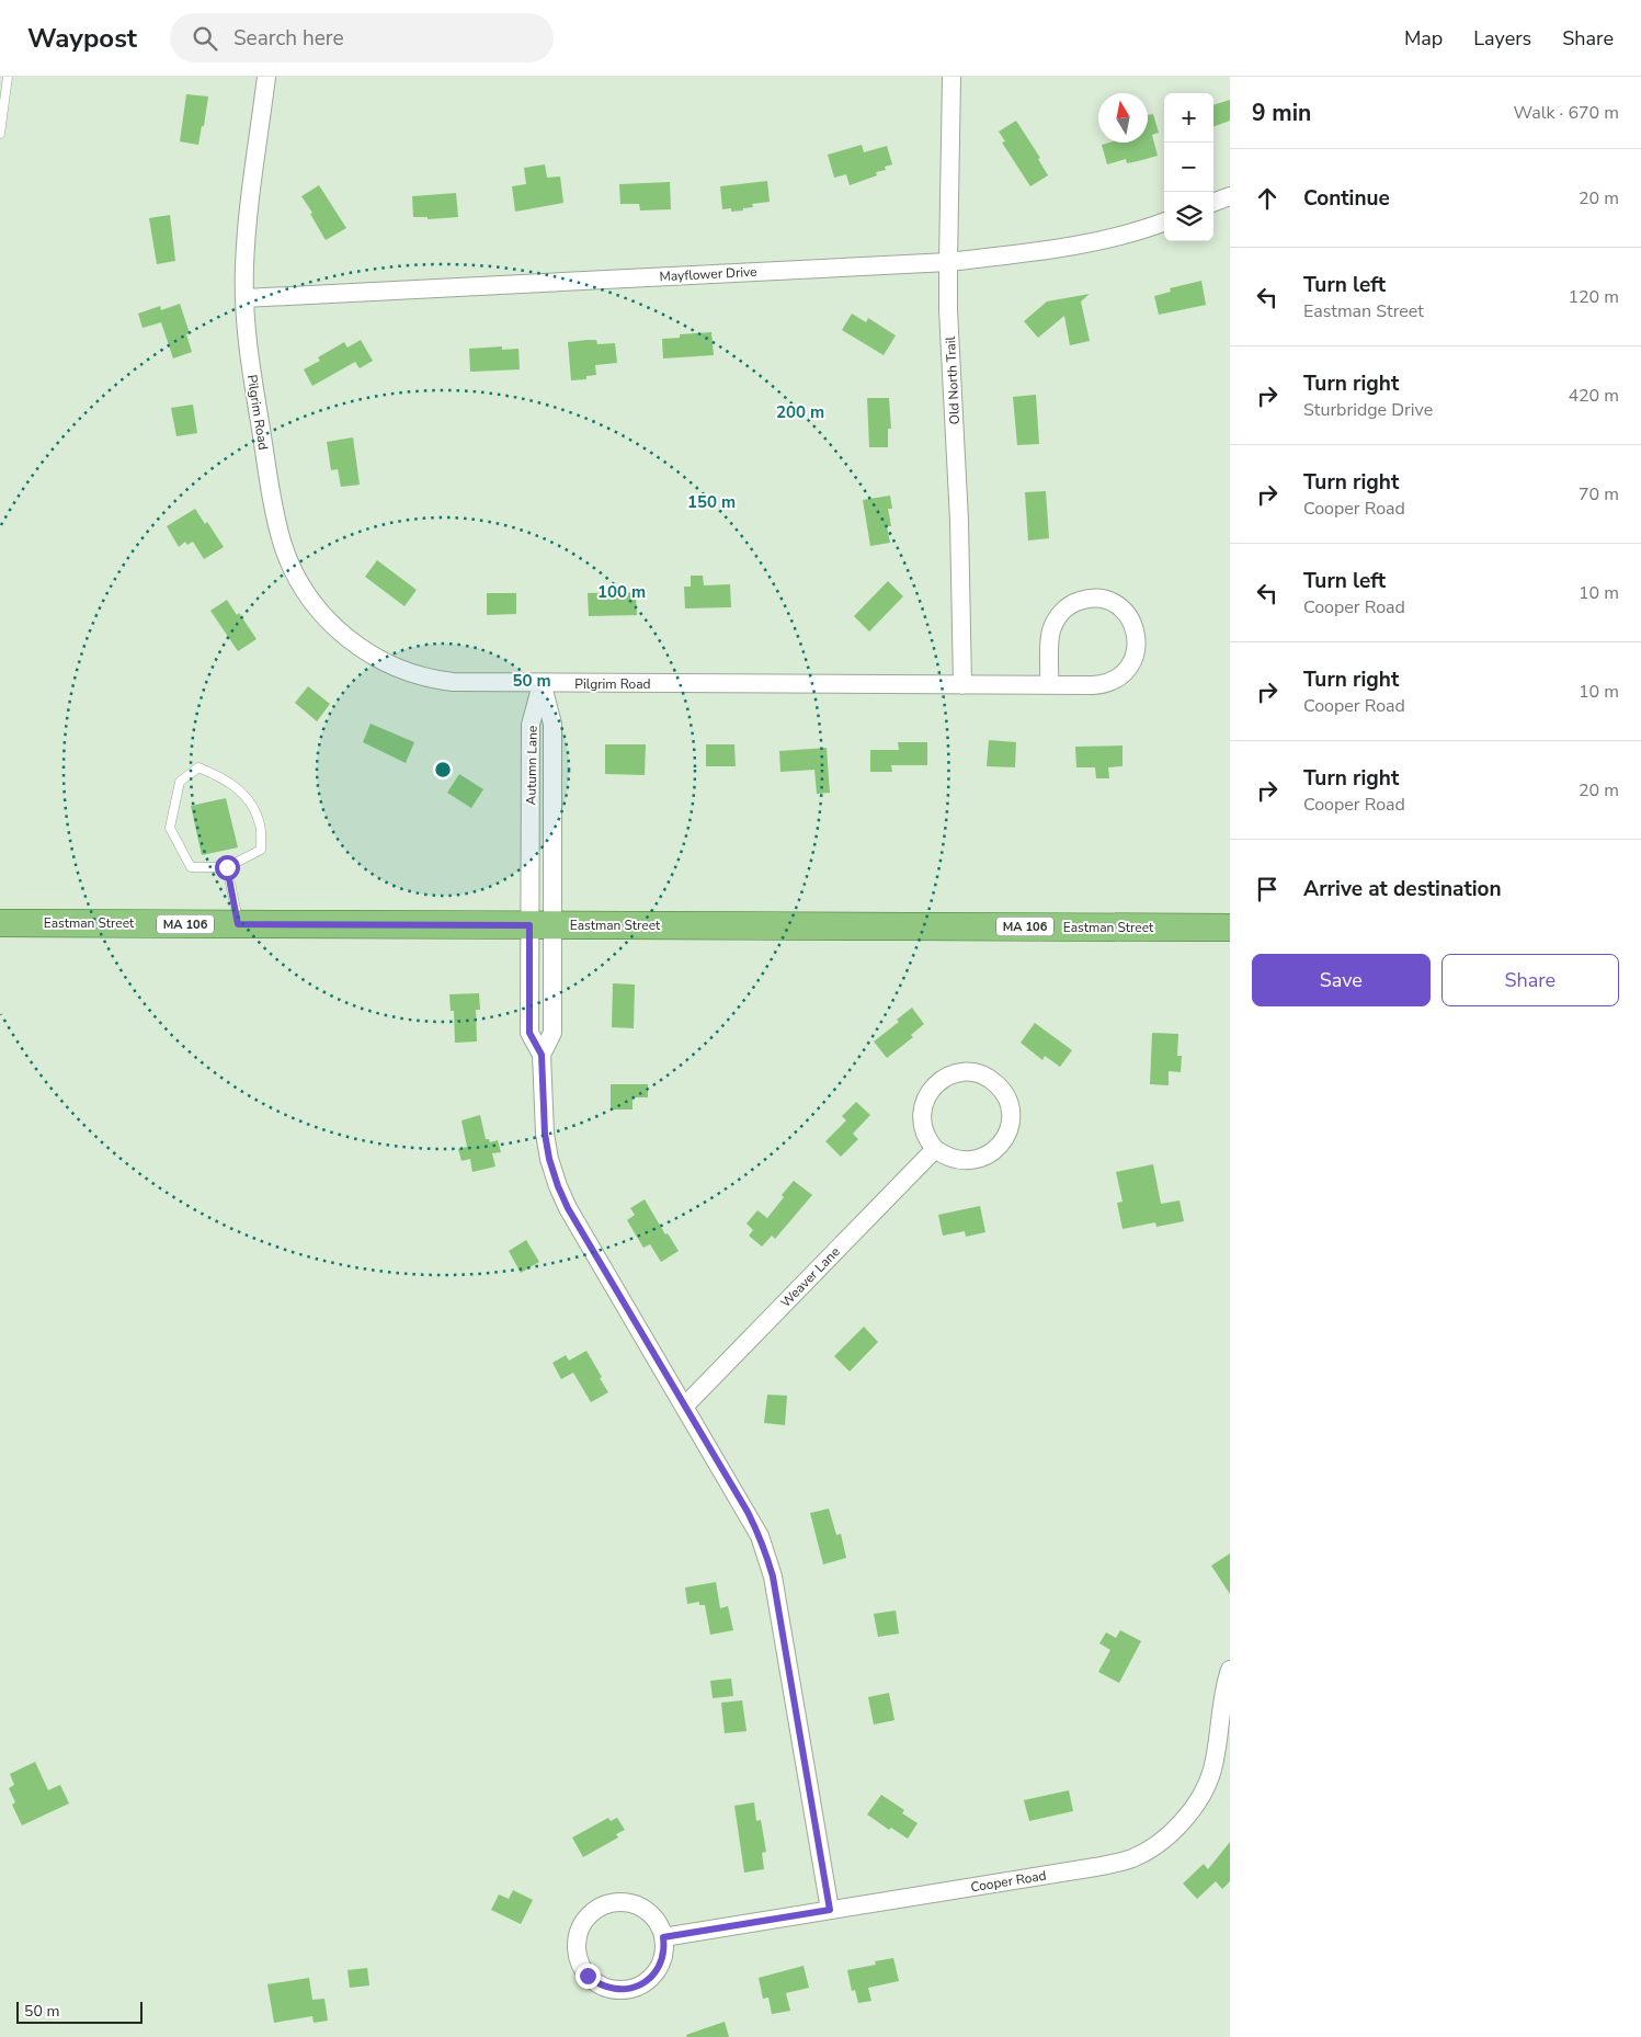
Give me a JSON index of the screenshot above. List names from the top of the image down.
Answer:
{
  "streets": {
    "main road": ["Eastman Street", "MA 106"],
    "street": [
      "Mayflower Drive",
      "Old North Trail",
      "Pilgrim Road",
      "Autumn Lane",
      "Weaver Lane",
      "Cooper Road"
    ]
  },
  "crossings": [
    ["Mayflower Drive", "Old North Trail"],
    ["Mayflower Drive", "Pilgrim Road"],
    ["Old North Trail", "Pilgrim Road"],
    ["Pilgrim Road", "Autumn Lane"],
    ["Autumn Lane", "Eastman Street"],
    ["Autumn Lane", "Weaver Lane"]
  ],
  "scale_bar": "50 m",
  "north": "top",
  "page": {
    "header": "Waypost",
    "search": "Search here",
    "nav": ["Map", "Layers", "Share"],
    "heading": ["9 min", "Walk · 670 m"],
    "map_buttons": ["+", "−"],
    "list": [
      ["Continue", "20 m"],
      ["Turn left", "Eastman Street", "120 m"],
      ["Turn right", "Sturbridge Drive", "420 m"],
      ["Turn right", "Cooper Road", "70 m"],
      ["Turn left", "Cooper Road", "10 m"],
      ["Turn right", "Cooper Road", "10 m"],
      ["Turn right", "Cooper Road", "20 m"],
      "Arrive at destination"
    ],
    "buttons": ["Save", "Share"],
    "scale": "50 m"
  },
  "rings": [
    "200 m",
    "150 m",
    "100 m",
    "50 m"
  ]
}
